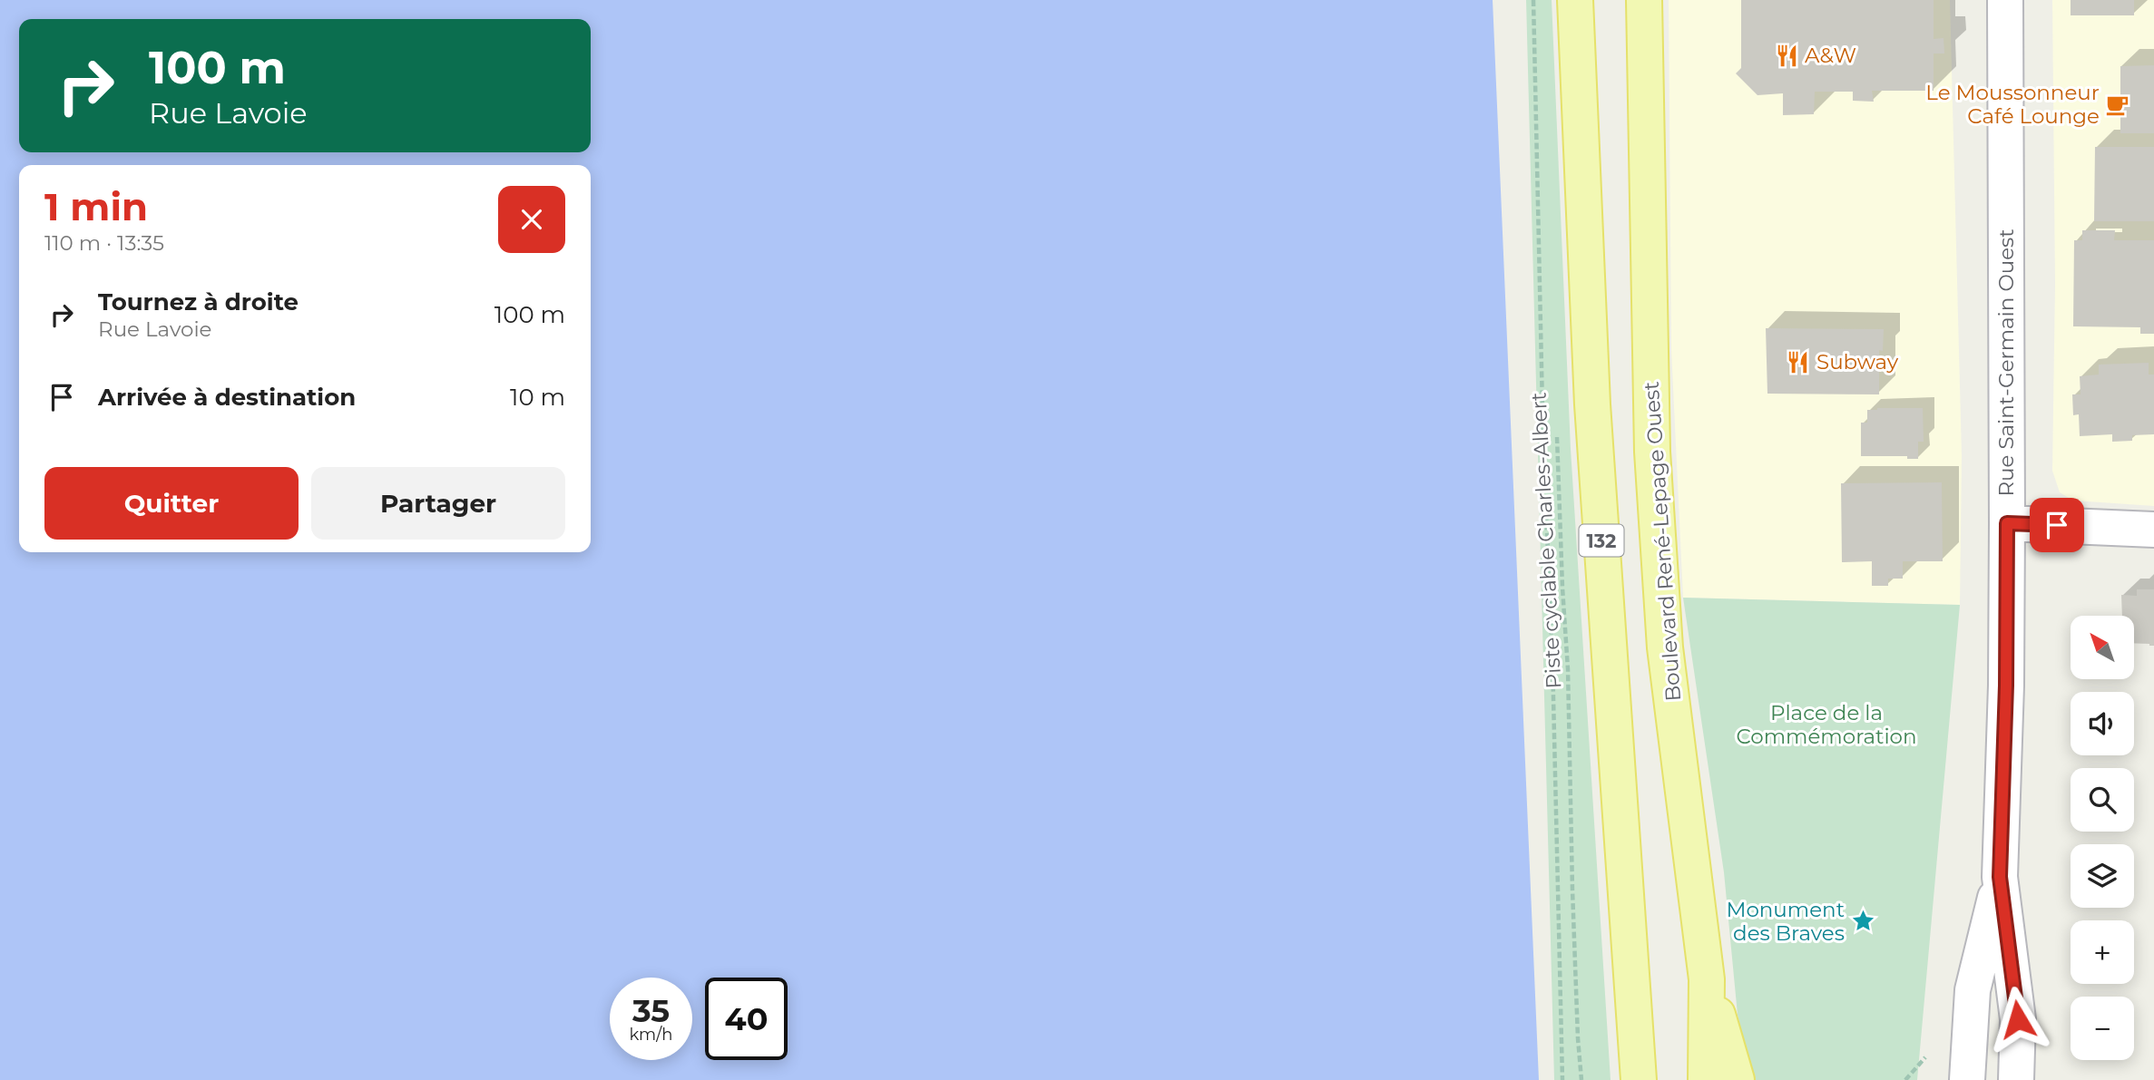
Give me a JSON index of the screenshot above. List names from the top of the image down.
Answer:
{
  "streets": {
    "main road": ["132", "Boulevard René-Lepage Ouest"],
    "street": ["Rue Saint-Germain Ouest"],
    "path": ["Piste cyclable Charles-Albert"]
  },
  "parks": ["Place de la Commémoration"],
  "places": {
    "restaurant": ["A&W", "Subway"],
    "cafe": ["Le Moussonneur Café Lounge"],
    "place": ["Monument des Braves"]
  },
  "north": "top left",
  "page": {
    "turn": ["100 m", "Rue Lavoie"],
    "heading": ["1 min", "110 m · 13:35"],
    "list": [
      {
        "name": "Tournez à droite",
        "note": "Rue Lavoie",
        "value": "100 m"
      },
      {
        "name": "Arrivée à destination",
        "value": "10 m"
      }
    ],
    "buttons": ["Quitter", "Partager"],
    "map_buttons": ["+", "−"],
    "speed": "35 km/h",
    "limit": "40"
  }
}
